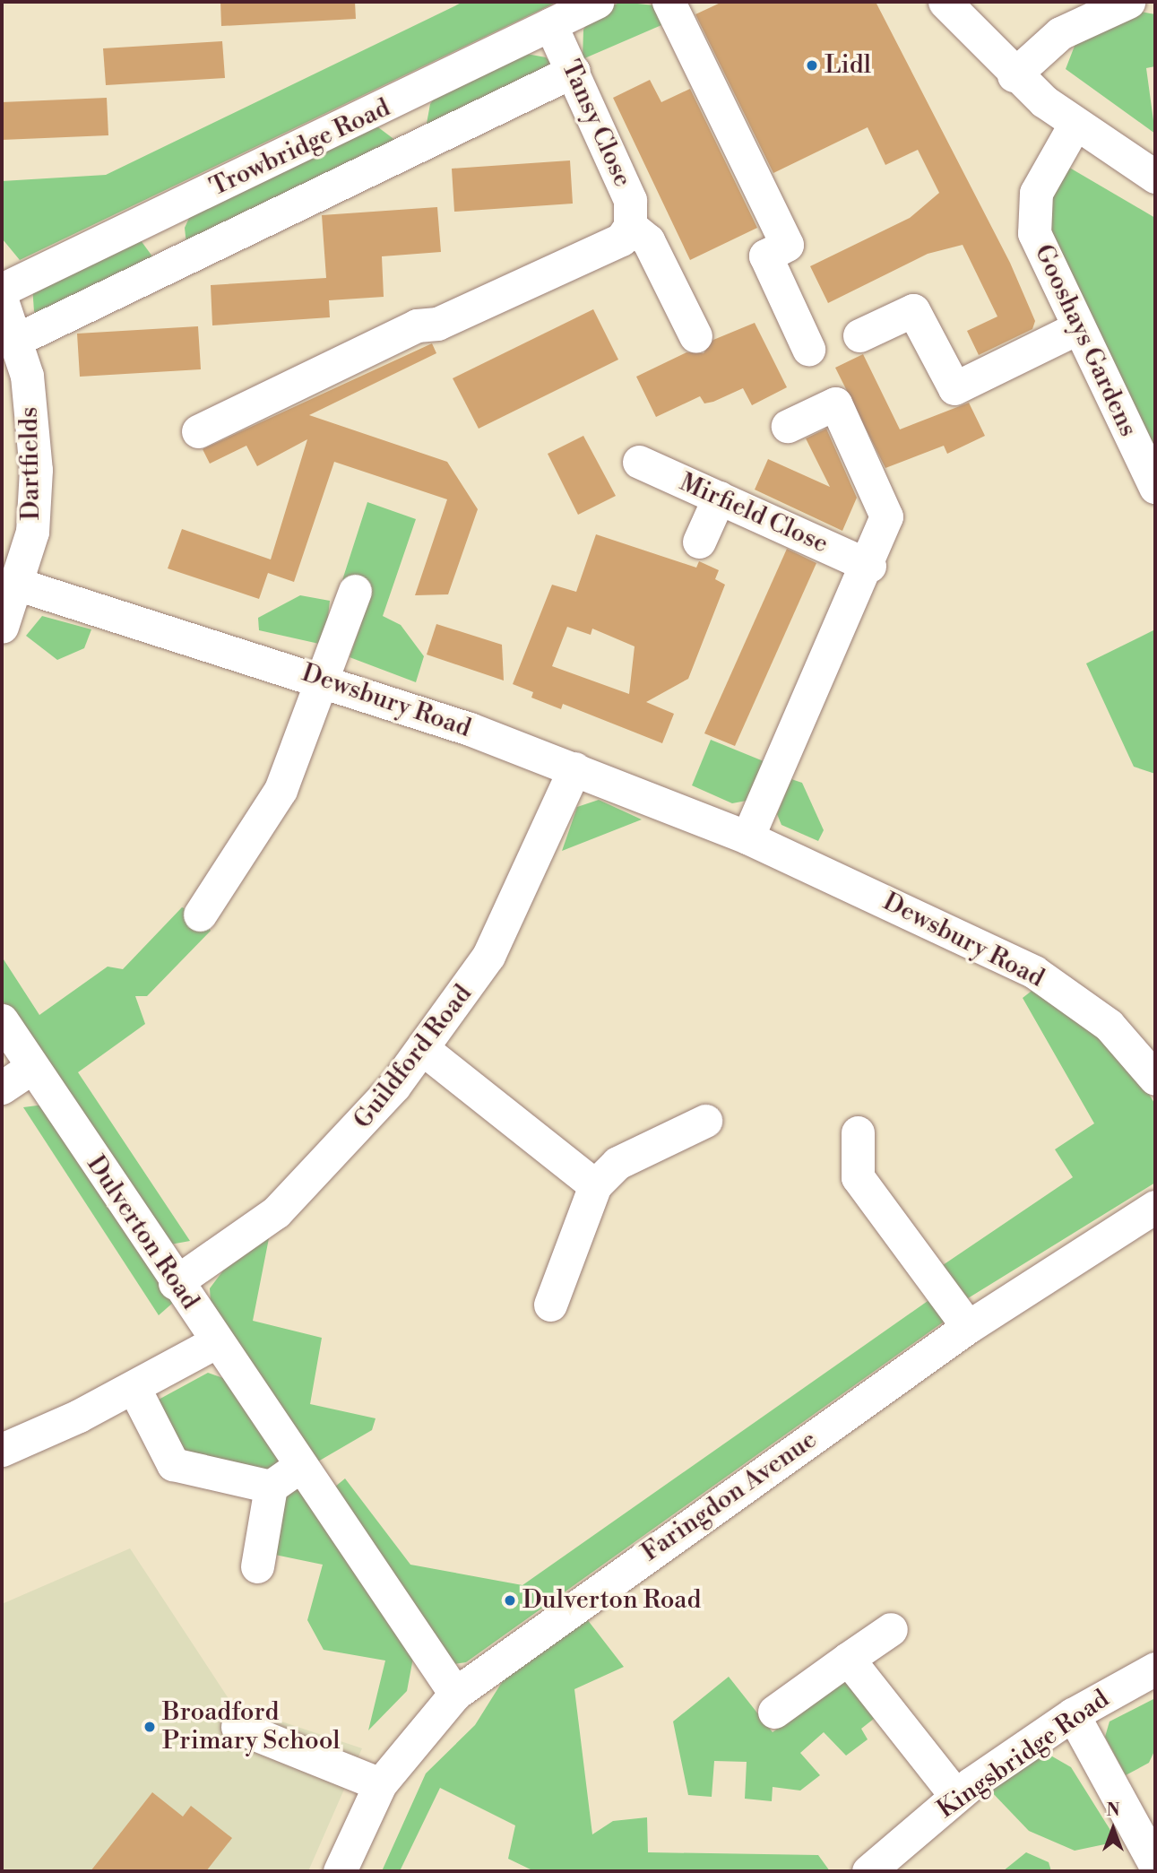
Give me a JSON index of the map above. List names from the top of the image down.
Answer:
{
  "streets": {
    "street": [
      "Tansy Close",
      "Trowbridge Road",
      "Gooshays Gardens",
      "Dartfields",
      "Mirfield Close",
      "Dewsbury Road",
      "Guildford Road",
      "Dulverton Road",
      "Faringdon Avenue",
      "Kingsbridge Road"
    ]
  },
  "crossings": [
    ["Tansy Close", "Trowbridge Road"],
    ["Dartfields", "Dewsbury Road"],
    ["Dewsbury Road", "Guildford Road"],
    ["Guildford Road", "Dulverton Road"],
    ["Dulverton Road", "Faringdon Avenue"]
  ],
  "places": ["Lidl", "Dulverton Road", "Broadford Primary School"],
  "north": "top"
}
